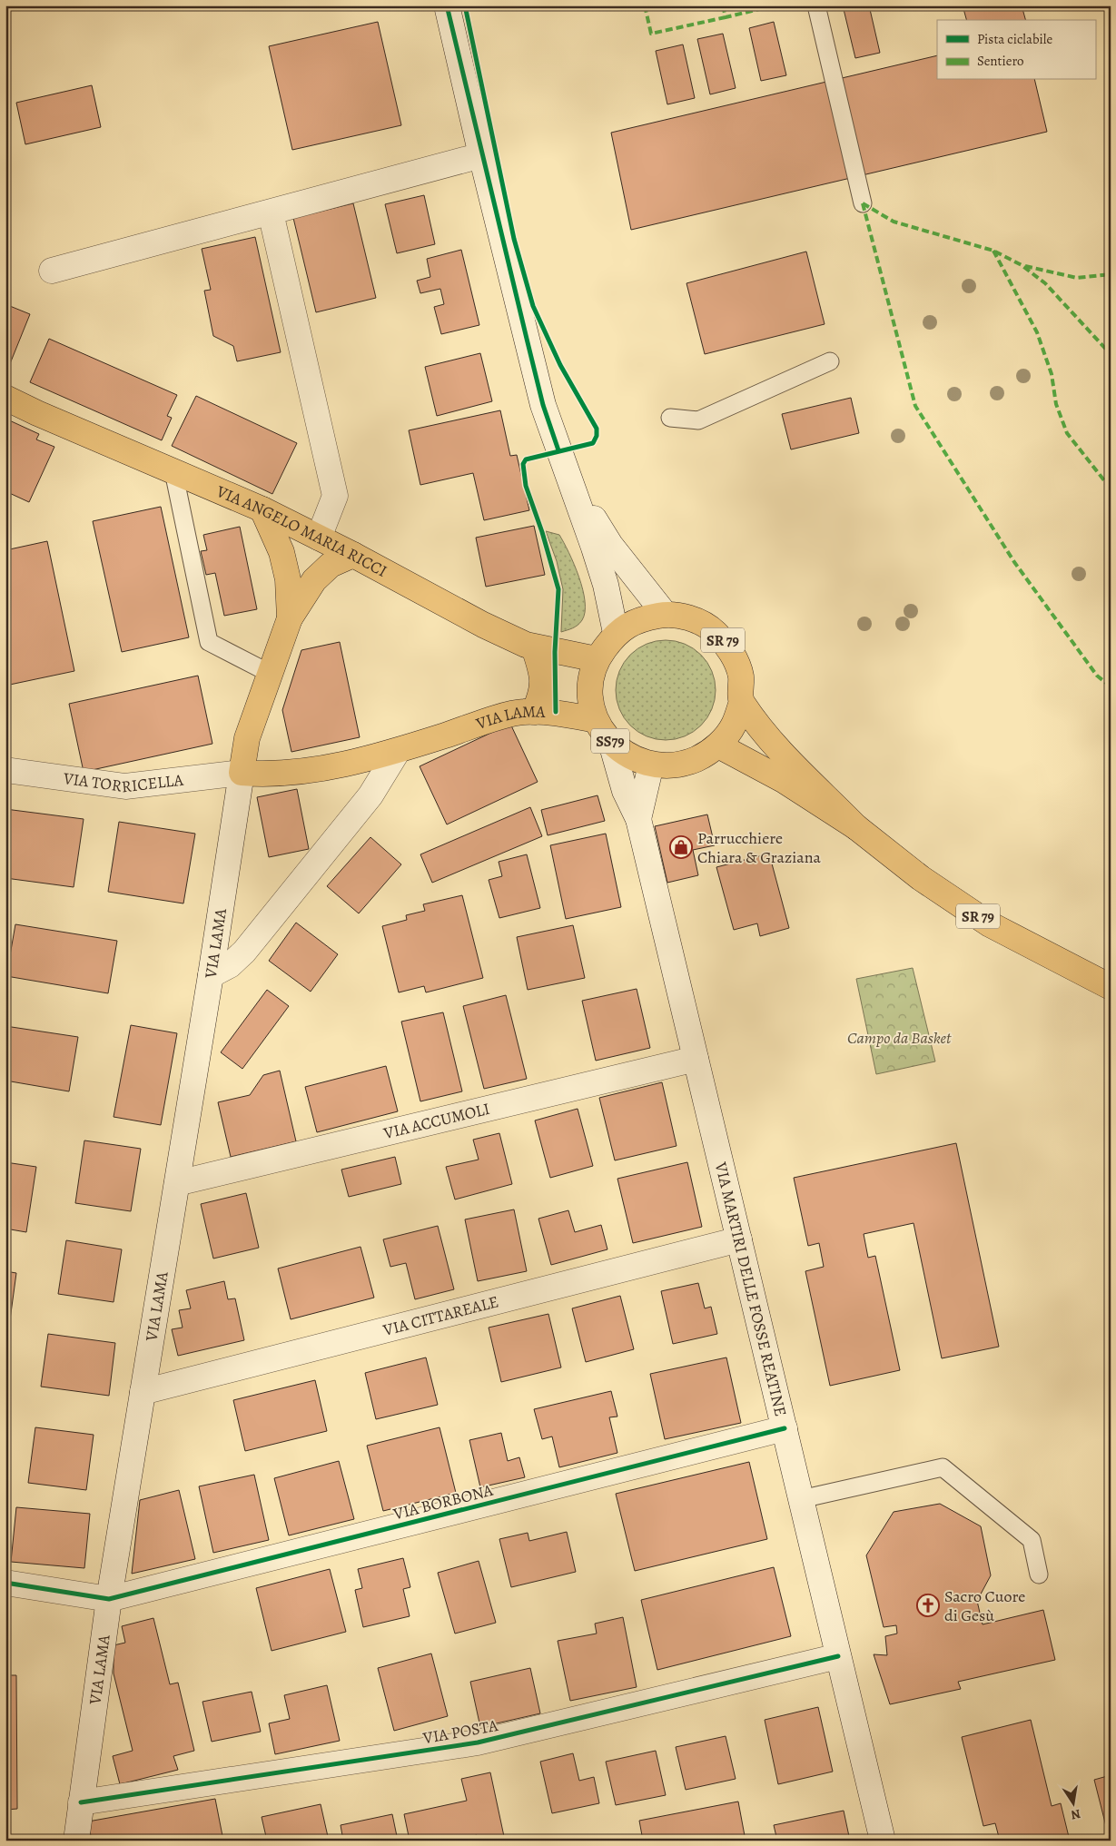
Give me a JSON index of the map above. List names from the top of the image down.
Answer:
{
  "streets": {
    "main road": [
      "VIA ANGELO MARIA RICCI",
      "SR 79",
      "VIA LAMA",
      "SS79"
    ],
    "street": [
      "VIA TORRICELLA",
      "VIA ACCUMOLI",
      "VIA MARTIRI DELLE FOSSE REATINE",
      "VIA CITTAREALE",
      "VIA BORBONA",
      "VIA POSTA"
    ]
  },
  "crossings": [
    ["VIA ANGELO MARIA RICCI", "SR 79"],
    ["VIA ANGELO MARIA RICCI", "VIA LAMA"],
    ["VIA ANGELO MARIA RICCI", "SS79"],
    ["VIA ANGELO MARIA RICCI", "VIA MARTIRI DELLE FOSSE REATINE"],
    ["SR 79", "VIA LAMA"],
    ["SR 79", "SS79"],
    ["SR 79", "VIA MARTIRI DELLE FOSSE REATINE"],
    ["VIA LAMA", "SS79"],
    ["VIA LAMA", "VIA TORRICELLA"],
    ["VIA LAMA", "VIA ACCUMOLI"],
    ["VIA LAMA", "VIA MARTIRI DELLE FOSSE REATINE"],
    ["VIA LAMA", "VIA CITTAREALE"],
    ["VIA LAMA", "VIA BORBONA"],
    ["VIA LAMA", "VIA POSTA"],
    ["SS79", "VIA MARTIRI DELLE FOSSE REATINE"],
    ["VIA ACCUMOLI", "VIA MARTIRI DELLE FOSSE REATINE"],
    ["VIA MARTIRI DELLE FOSSE REATINE", "VIA CITTAREALE"],
    ["VIA MARTIRI DELLE FOSSE REATINE", "VIA BORBONA"],
    ["VIA MARTIRI DELLE FOSSE REATINE", "VIA POSTA"]
  ],
  "parks": ["Campo da Basket"],
  "places": {
    "shop": ["Parrucchiere Chiara & Graziana"],
    "church": ["Sacro Cuore di Gesù"]
  },
  "legend": ["Pista ciclabile", "Sentiero"],
  "north": "bottom"
}
